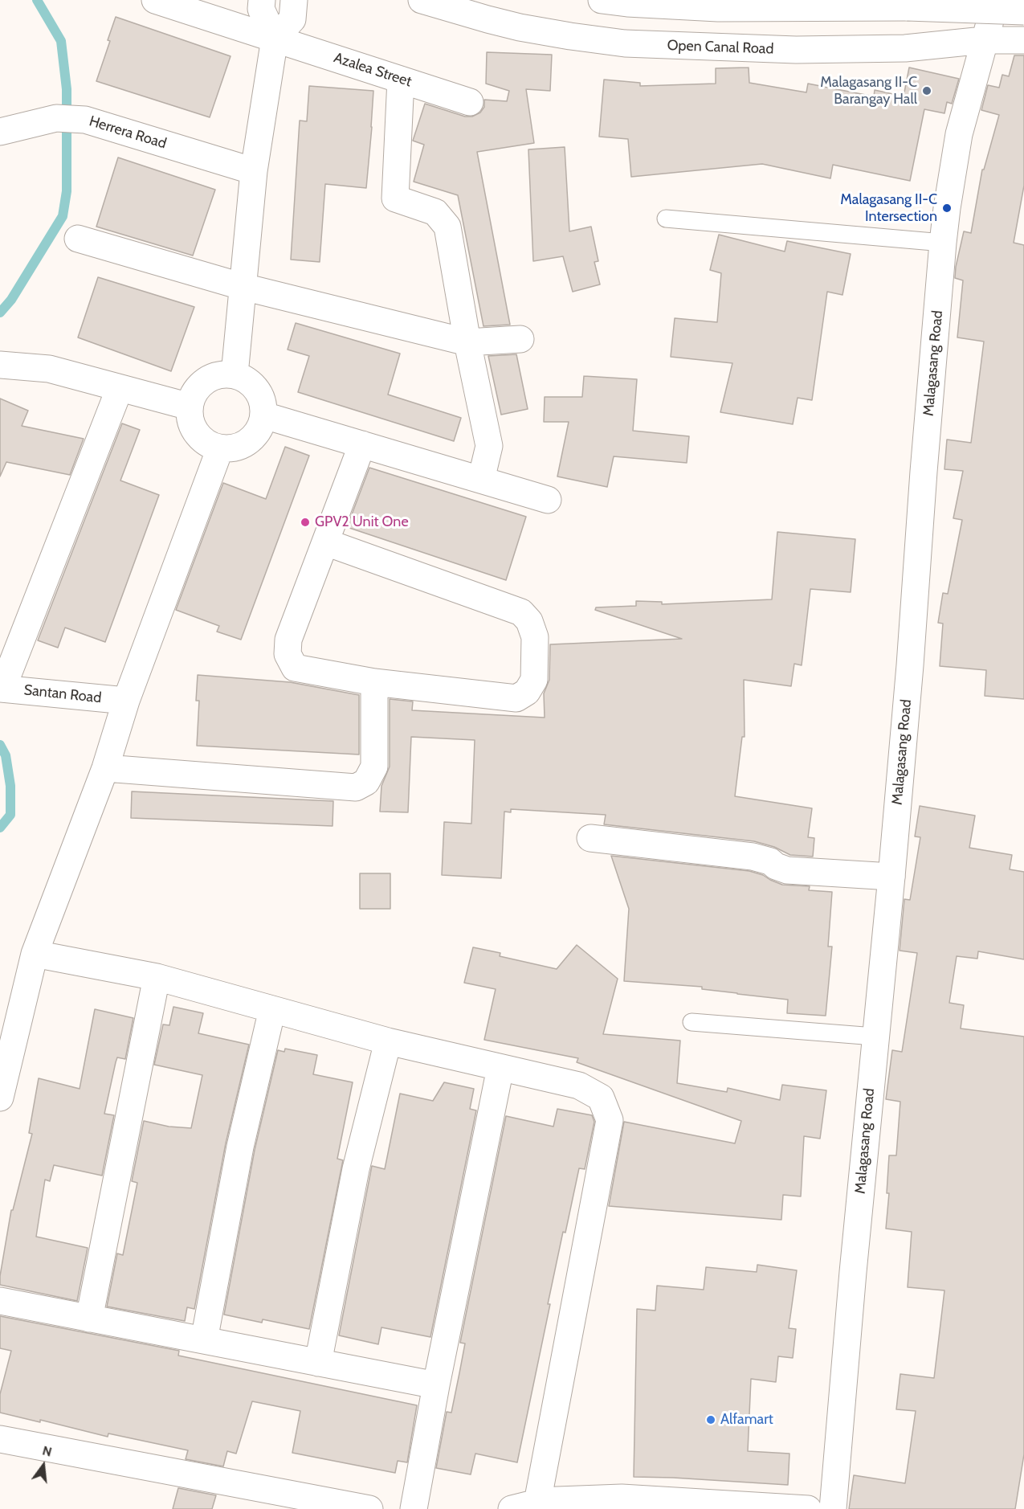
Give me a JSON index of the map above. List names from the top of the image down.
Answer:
{
  "streets": {
    "street": [
      "Open Canal Road",
      "Azalea Street",
      "Herrera Road",
      "Malagasang Road",
      "Santan Road"
    ]
  },
  "crossings": [
    ["Open Canal Road", "Malagasang Road"]
  ],
  "places": [
    "Malagasang II-C Barangay Hall",
    "Malagasang II-C Intersection",
    "GPV2 Unit One",
    "Alfamart"
  ],
  "north": "top"
}
